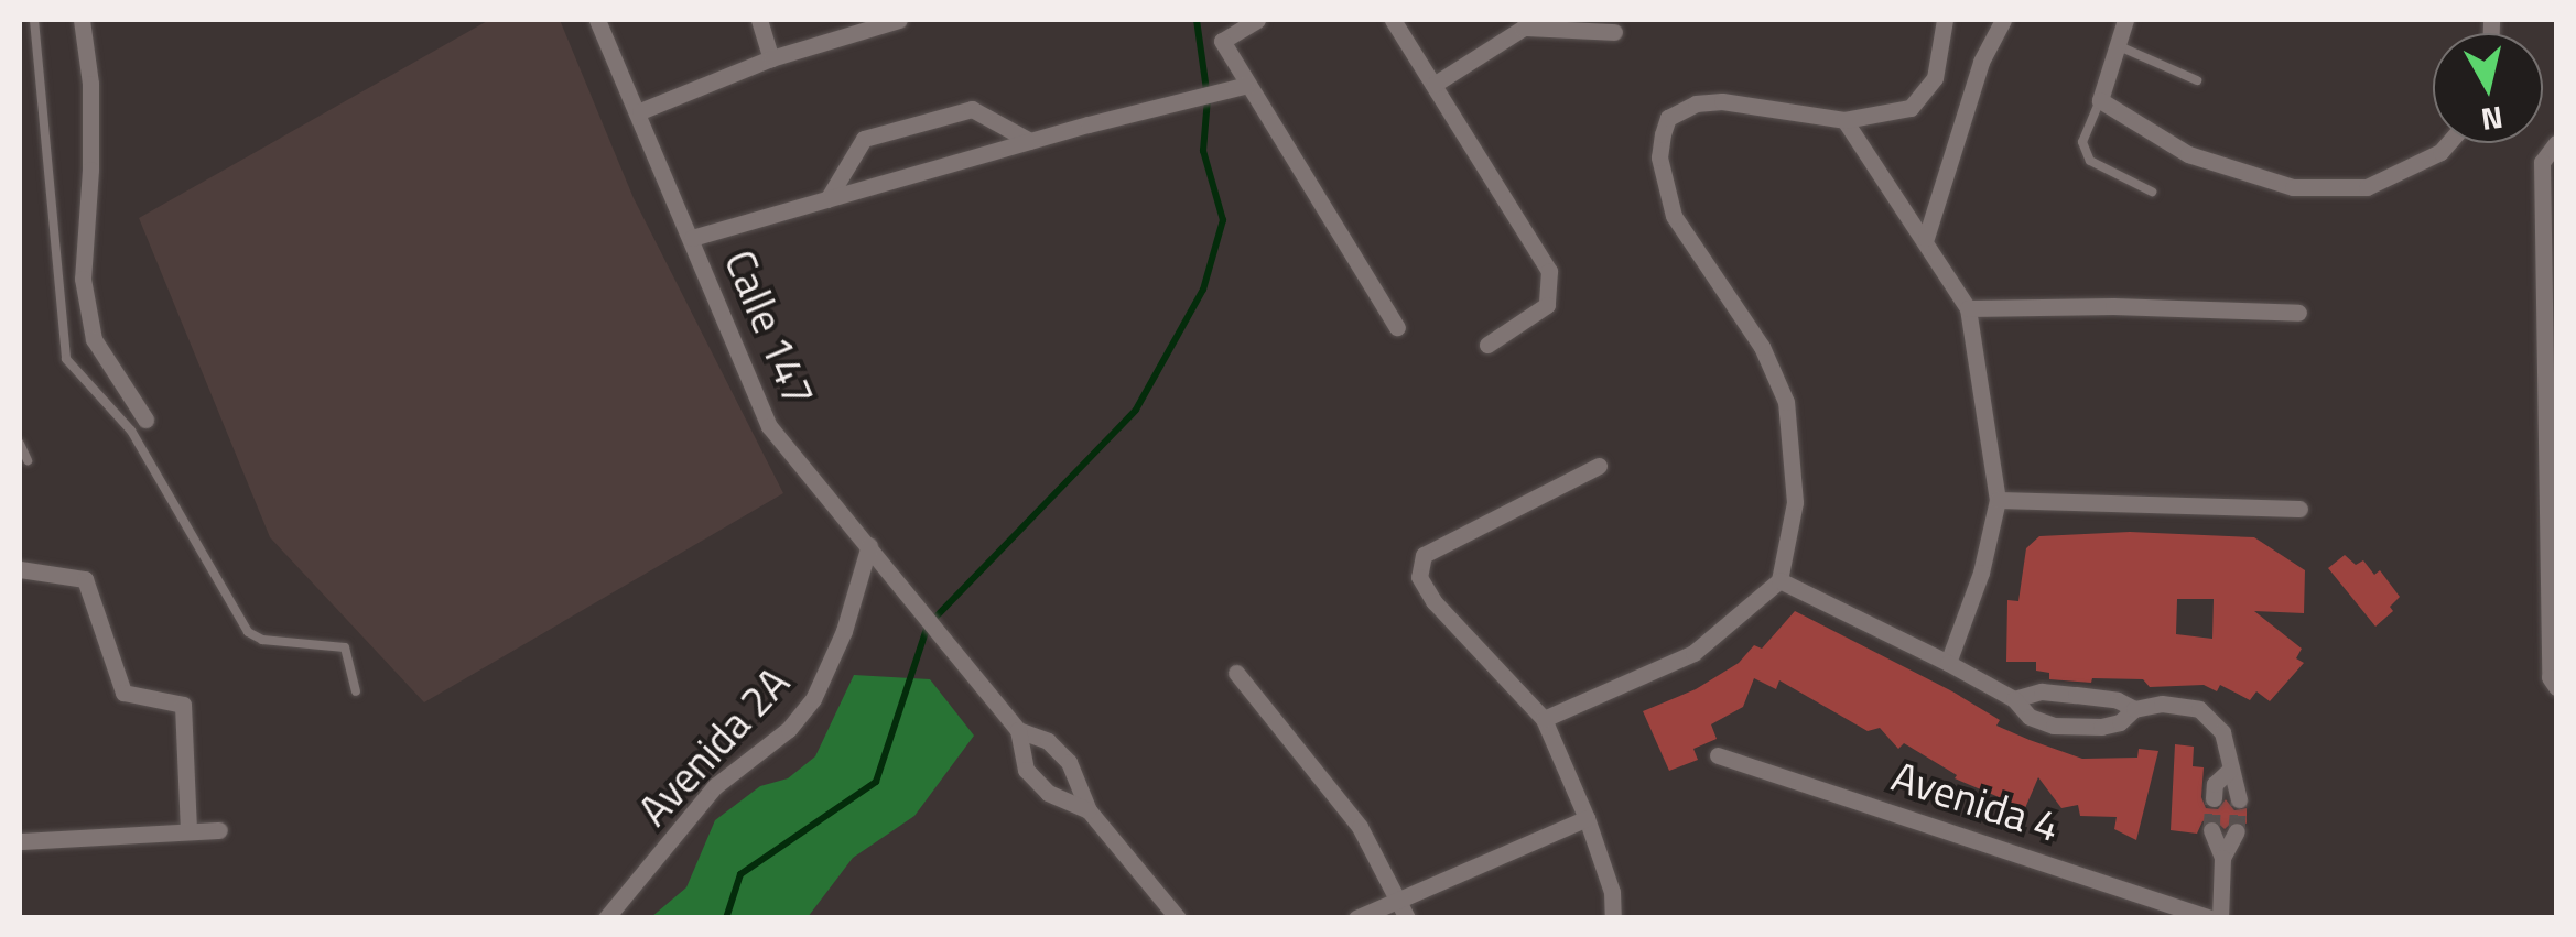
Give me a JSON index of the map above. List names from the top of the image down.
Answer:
{
  "streets": {
    "street": ["Calle 147", "Avenida 2A", "Avenida 4"]
  },
  "crossings": [
    ["Calle 147", "Avenida 2A"]
  ],
  "north": "bottom"
}
